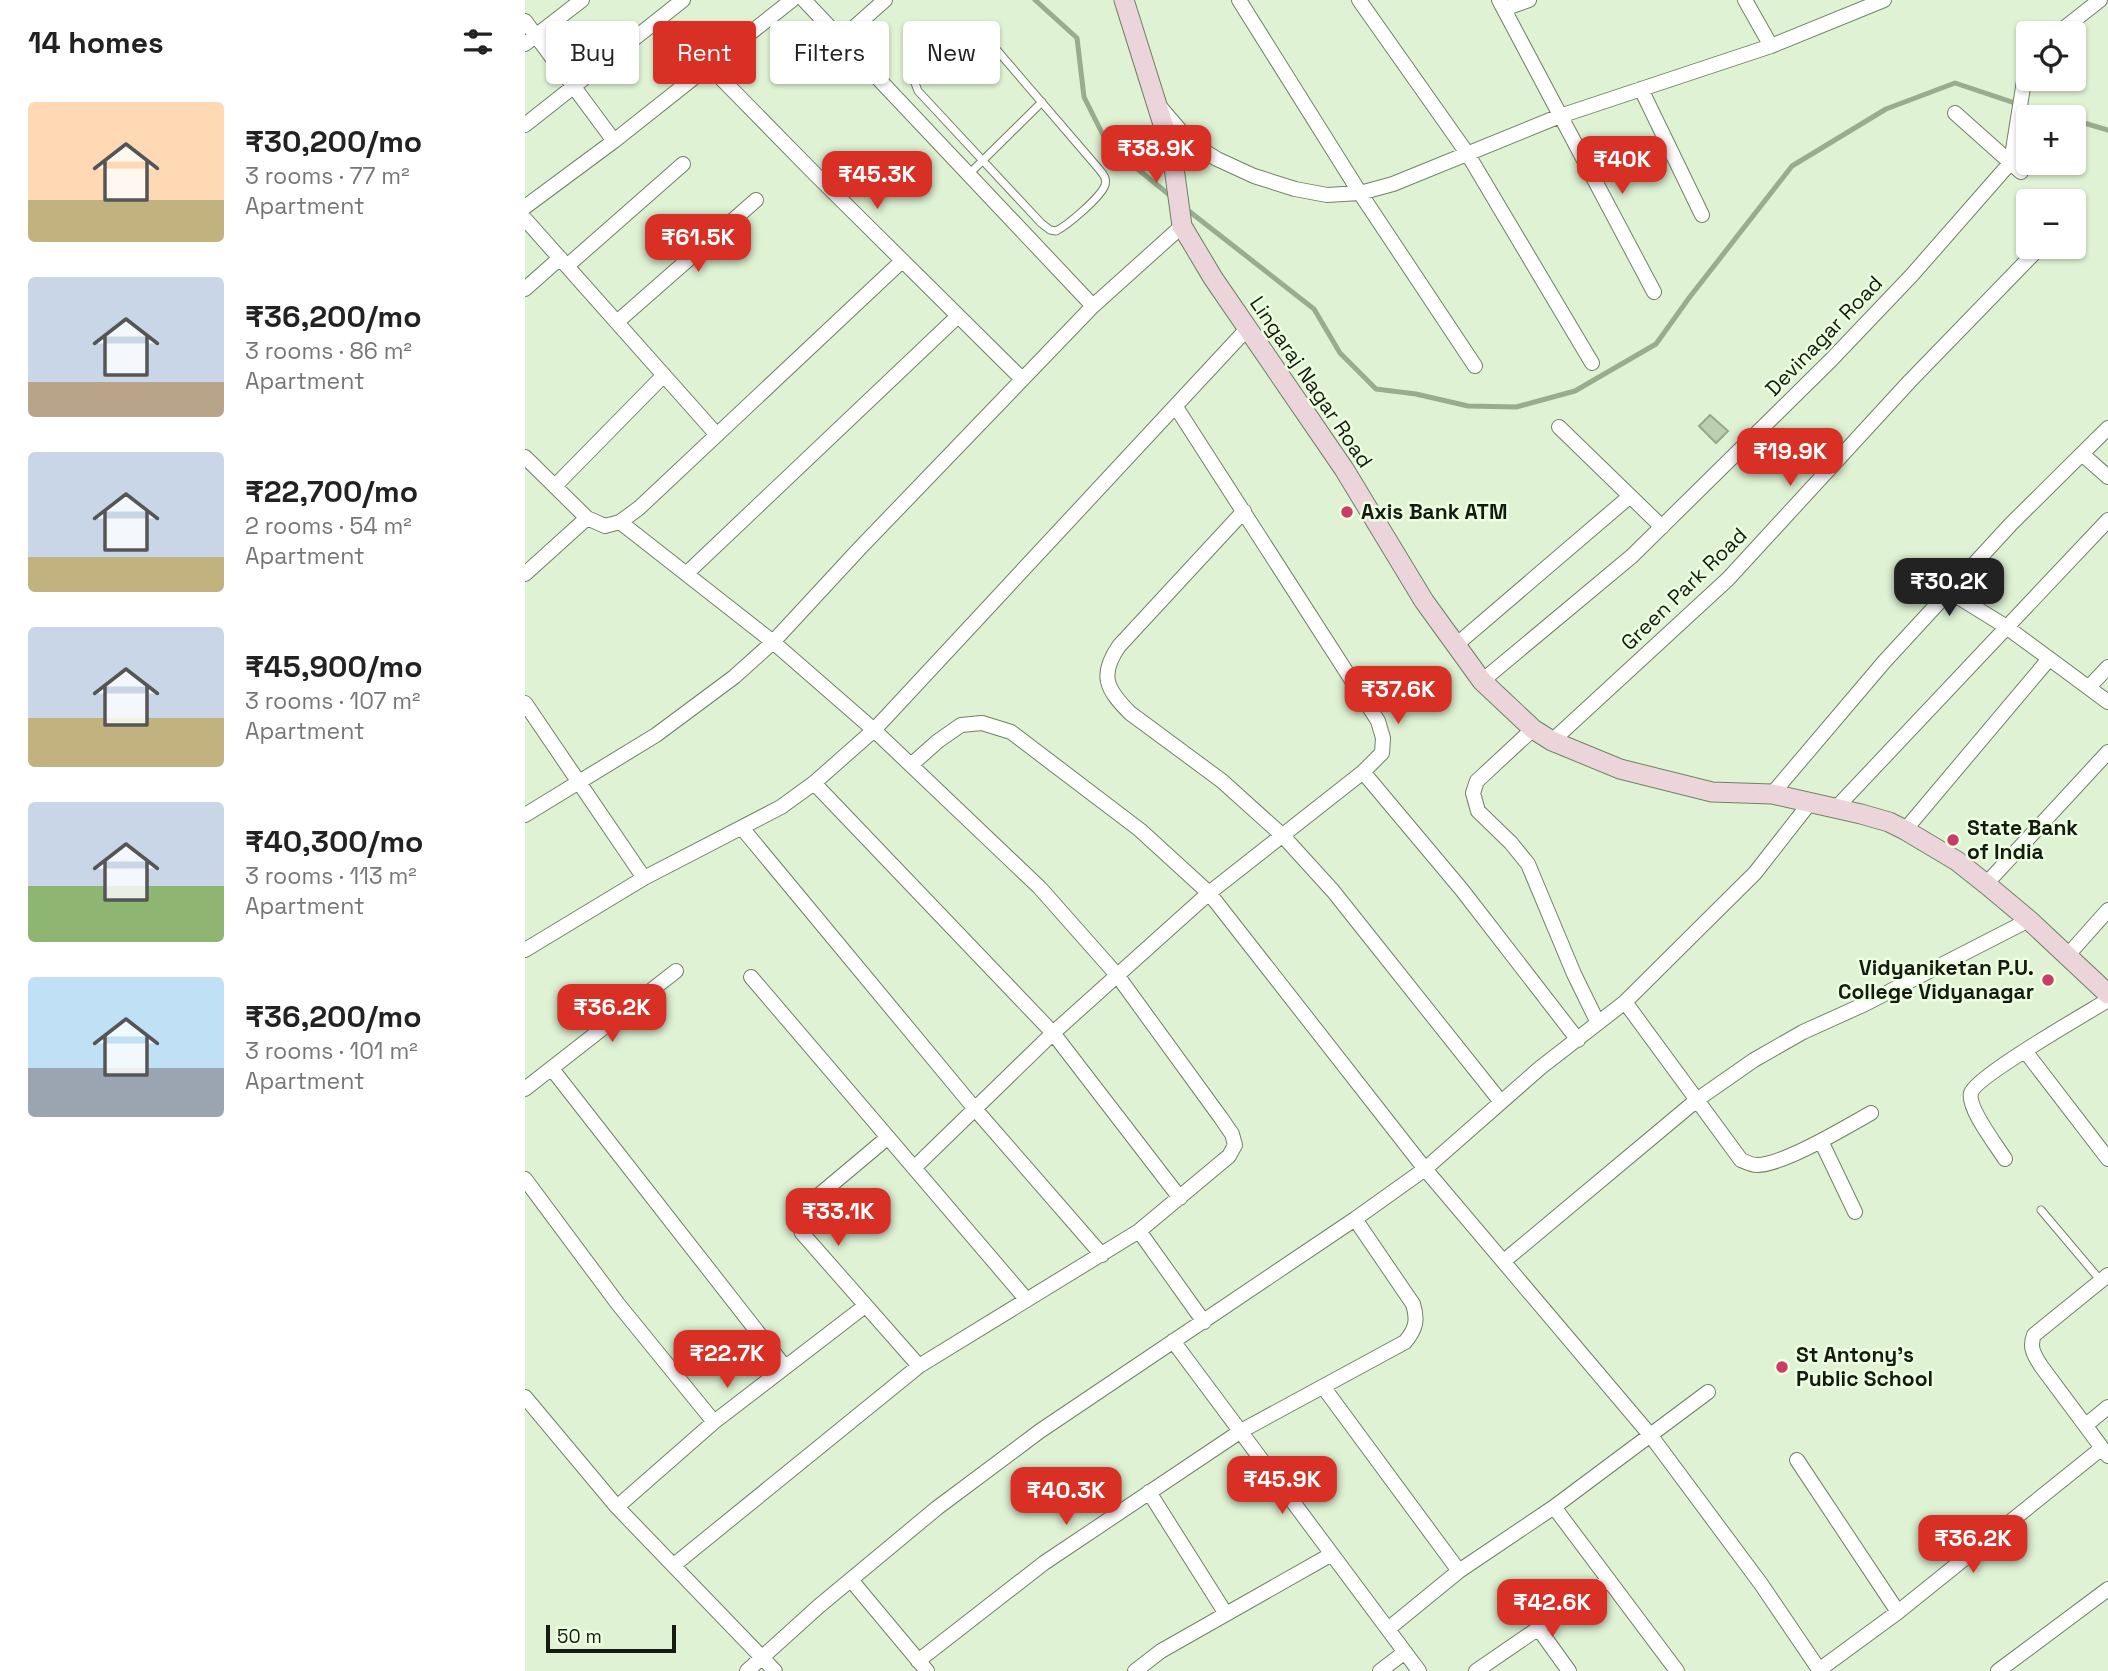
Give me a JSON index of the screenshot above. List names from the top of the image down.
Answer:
{
  "streets": {
    "street": ["Devinagar Road", "Lingaraj Nagar Road", "Green Park Road"]
  },
  "crossings": [
    ["Devinagar Road", "Lingaraj Nagar Road"],
    ["Lingaraj Nagar Road", "Green Park Road"]
  ],
  "places": [
    "Axis Bank ATM",
    "State Bank of India",
    "Vidyaniketan P.U. College Vidyanagar",
    "St Antony's Public School"
  ],
  "scale_bar": "50 m",
  "page": {
    "heading": "14 homes",
    "map_buttons": ["+", "−"],
    "chip": [
      "Buy",
      "Rent",
      "Filters",
      "New"
    ],
    "list": [
      {
        "name": "₹30,200/mo",
        "note": "3 rooms · 77 m² · Apartment"
      },
      {
        "name": "₹36,200/mo",
        "note": "3 rooms · 86 m² · Apartment"
      },
      {
        "name": "₹22,700/mo",
        "note": "2 rooms · 54 m² · Apartment"
      },
      {
        "name": "₹45,900/mo",
        "note": "3 rooms · 107 m² · Apartment"
      },
      {
        "name": "₹40,300/mo",
        "note": "3 rooms · 113 m² · Apartment"
      },
      {
        "name": "₹36,200/mo",
        "note": "3 rooms · 101 m² · Apartment"
      }
    ],
    "price": [
      "₹38.9K",
      "₹40K",
      "₹45.3K",
      "₹61.5K",
      "₹19.9K",
      "₹30.2K",
      "₹37.6K",
      "₹36.2K",
      "₹33.1K",
      "₹22.7K",
      "₹45.9K",
      "₹40.3K",
      "₹36.2K",
      "₹42.6K"
    ],
    "scale": "50 m"
  }
}
